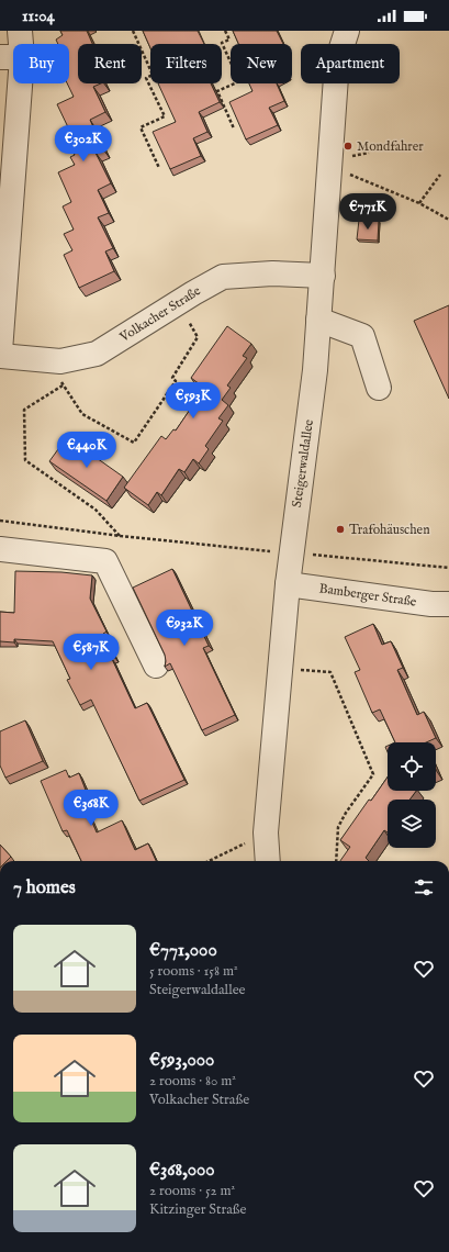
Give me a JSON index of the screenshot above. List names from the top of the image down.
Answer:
{
  "streets": {
    "street": ["Volkacher Straße", "Steigerwaldallee", "Bamberger Straße"]
  },
  "crossings": [
    ["Volkacher Straße", "Steigerwaldallee"],
    ["Steigerwaldallee", "Bamberger Straße"]
  ],
  "places": ["Mondfahrer", "Trafohäuschen"],
  "page": {
    "status": "11:04",
    "chip": [
      "Buy",
      "Rent",
      "Filters",
      "New",
      "Apartment"
    ],
    "price": [
      "€302K",
      "€771K",
      "€593K",
      "€440K",
      "€932K",
      "€587K",
      "€368K"
    ],
    "heading": "7 homes",
    "list": [
      {
        "name": "€771,000",
        "note": "5 rooms · 158 m² · Steigerwaldallee"
      },
      {
        "name": "€593,000",
        "note": "2 rooms · 80 m² · Volkacher Straße"
      },
      {
        "name": "€368,000",
        "note": "2 rooms · 52 m² · Kitzinger Straße"
      }
    ]
  }
}
